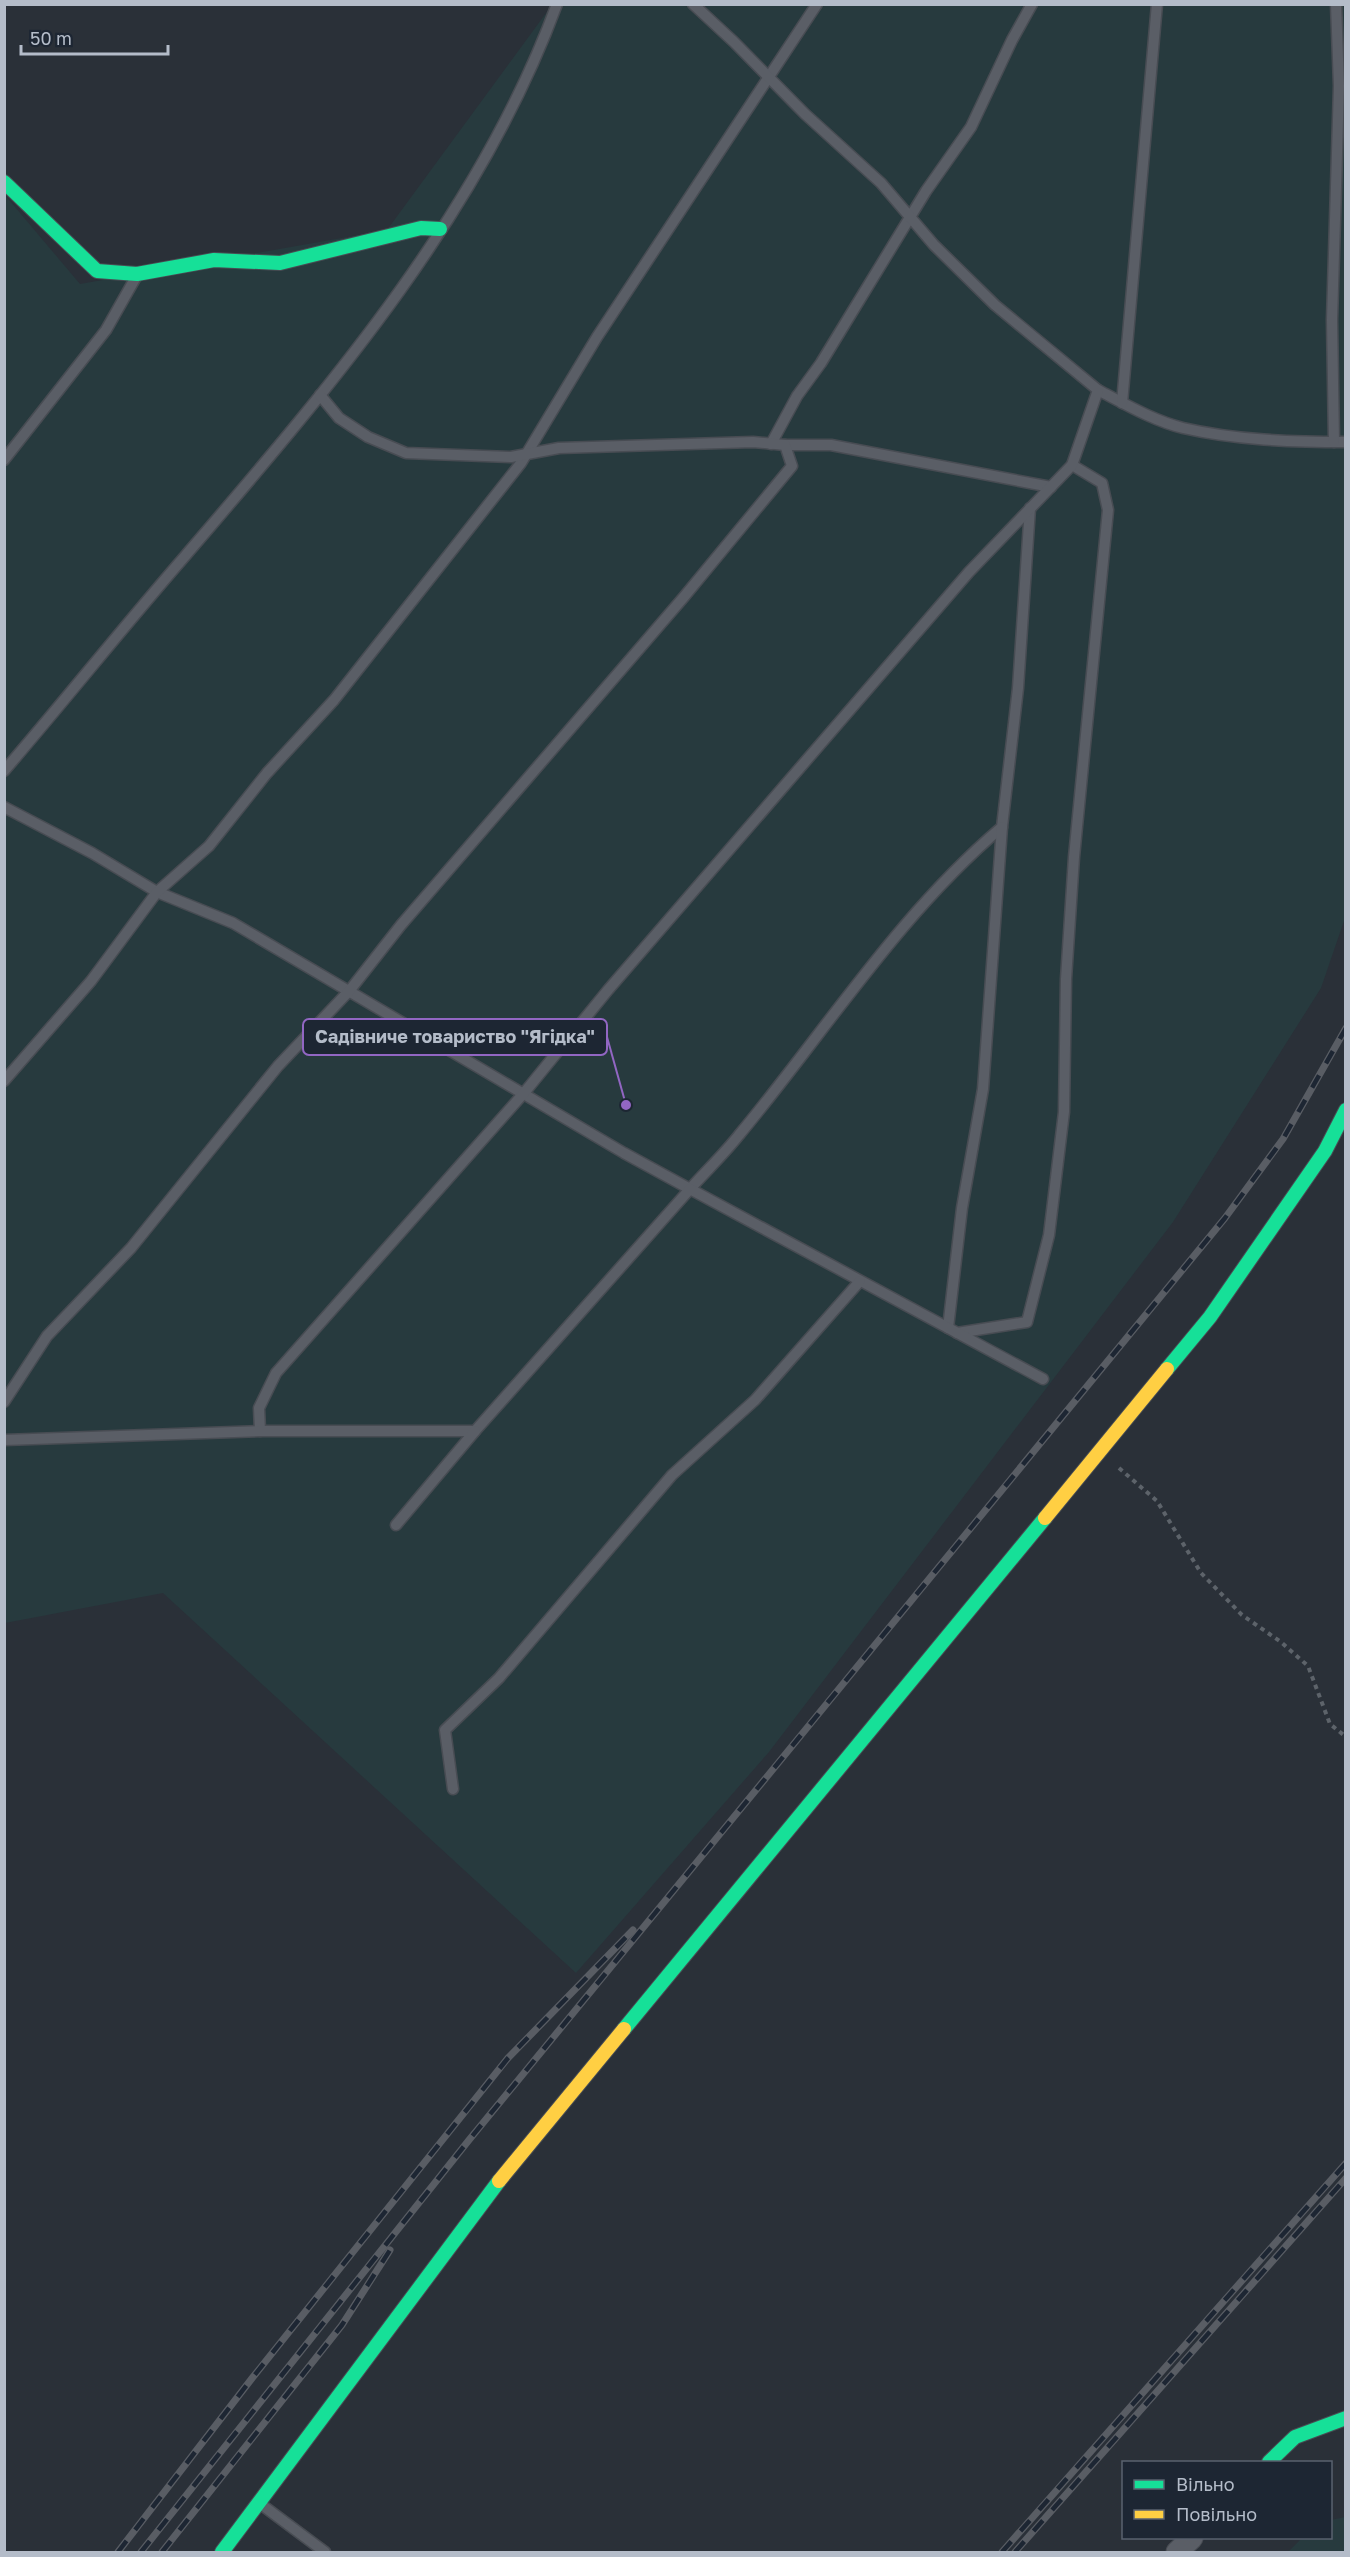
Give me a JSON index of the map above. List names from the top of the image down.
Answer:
{
  "places": ["Садівниче товариство \"Ягідка\""],
  "legend": ["Вільно", "Повільно"],
  "scale_bar": "50 m"
}
